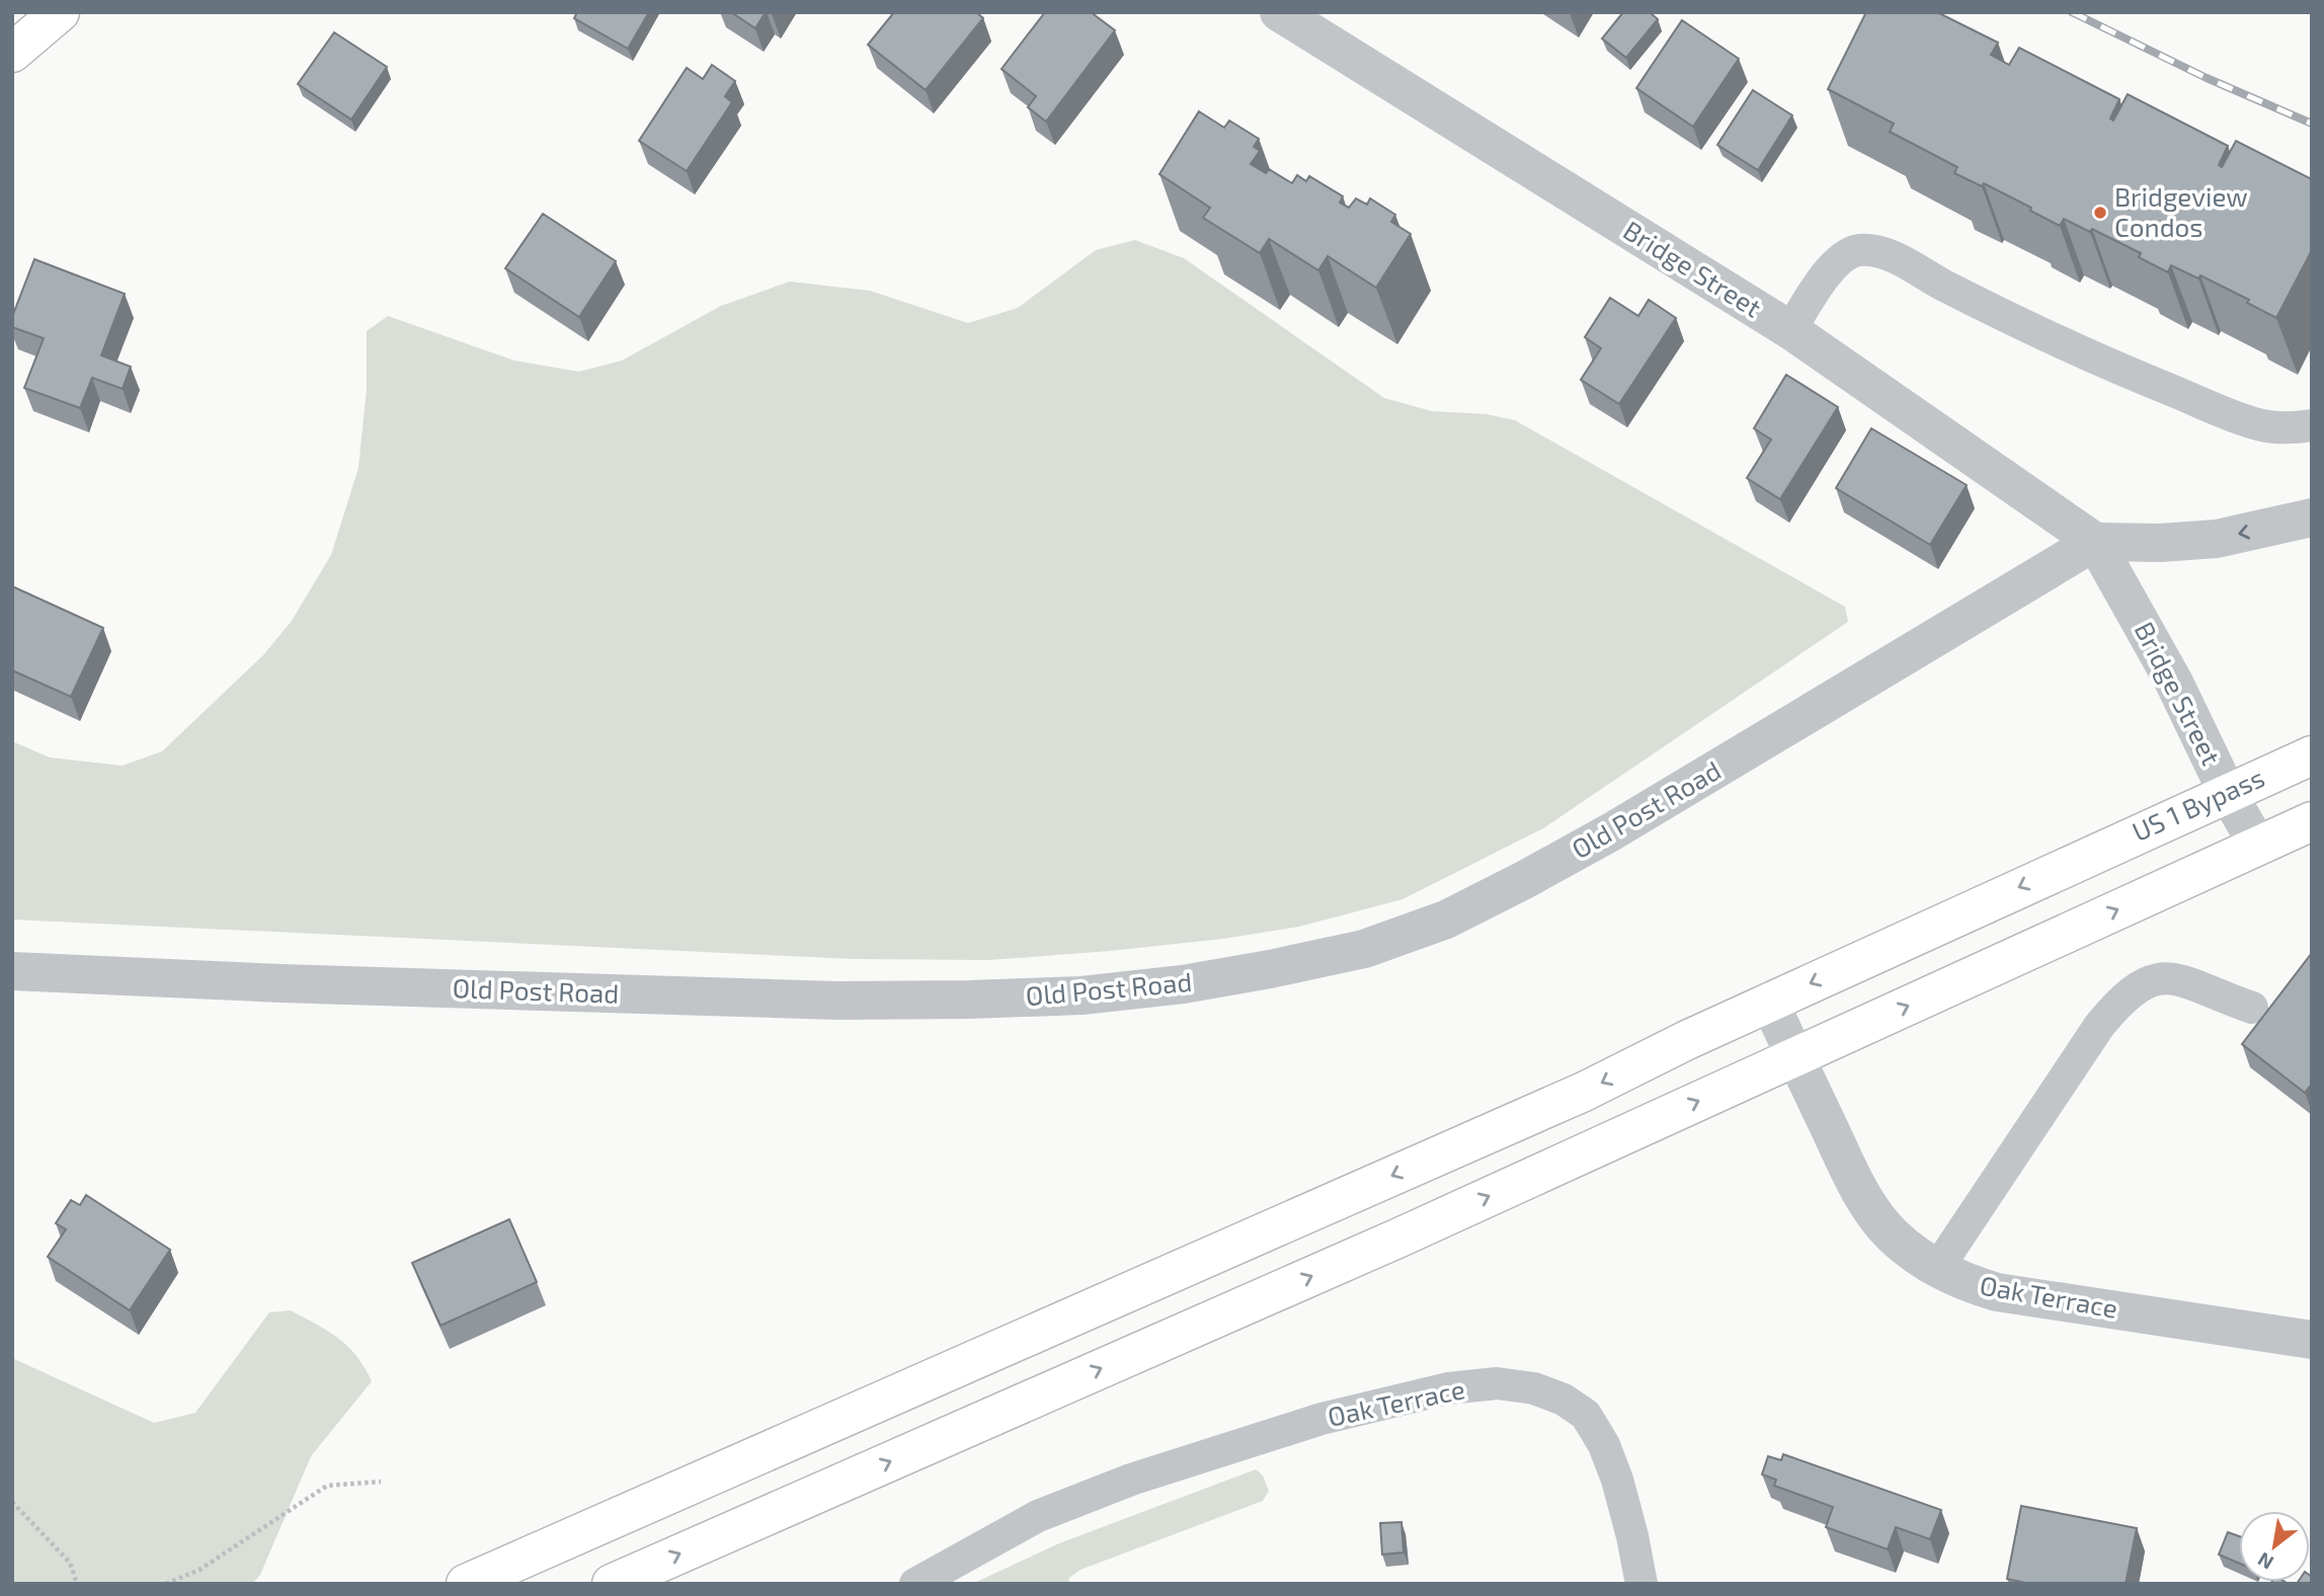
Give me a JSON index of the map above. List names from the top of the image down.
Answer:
{
  "streets": {
    "main road": ["US 1 Bypass"],
    "street": ["Bridge Street", "Old Post Road", "Oak Terrace"]
  },
  "crossings": [
    ["Bridge Street", "US 1 Bypass"],
    ["Bridge Street", "Old Post Road"],
    ["US 1 Bypass", "Oak Terrace"]
  ],
  "places": ["Bridgeview Condos"],
  "north": "bottom left"
}
